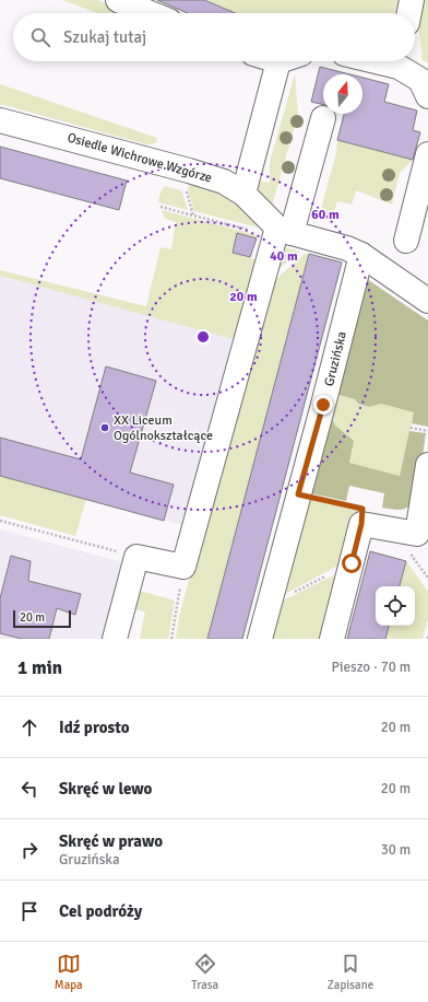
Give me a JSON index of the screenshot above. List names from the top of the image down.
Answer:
{
  "streets": {
    "street": ["Osiedle Wichrowe Wzgórze", "Gruzińska"]
  },
  "crossings": [
    ["Osiedle Wichrowe Wzgórze", "Gruzińska"]
  ],
  "places": ["XX Liceum Ogólnokształcące"],
  "scale_bar": "20 m",
  "north": "top",
  "page": {
    "search": "Szukaj tutaj",
    "scale": "20 m",
    "heading": ["1 min", "Pieszo · 70 m"],
    "list": [
      ["Idź prosto", "20 m"],
      ["Skręć w lewo", "20 m"],
      ["Skręć w prawo", "Gruzińska", "30 m"],
      "Cel podróży"
    ],
    "nav": ["Mapa", "Trasa", "Zapisane"]
  },
  "rings": ["60 m", "40 m", "20 m"]
}
